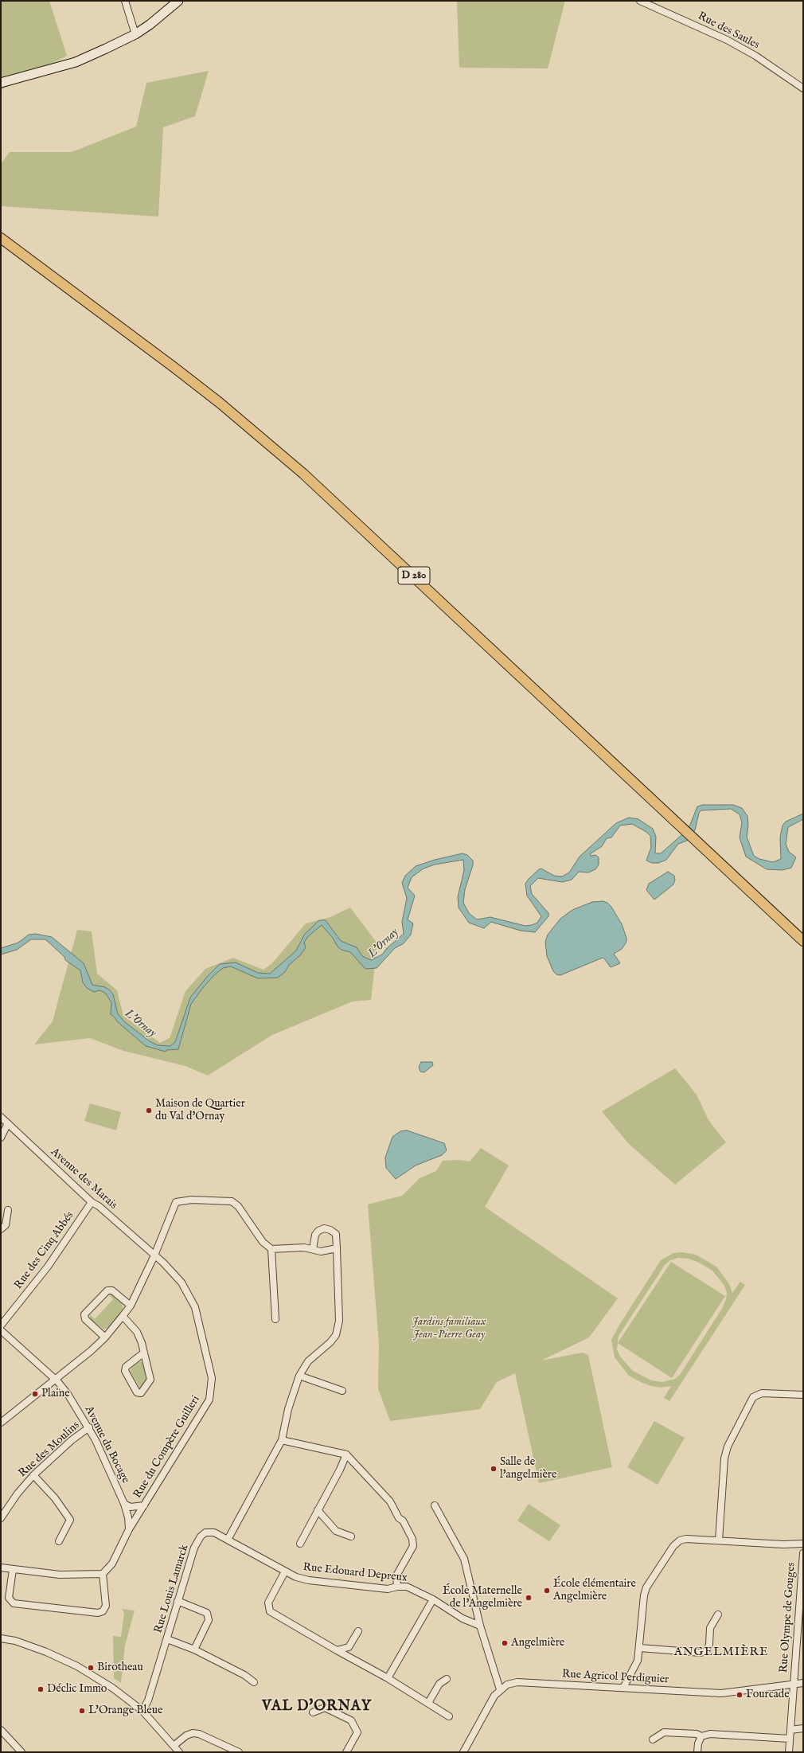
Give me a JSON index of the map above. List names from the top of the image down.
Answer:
{
  "streets": {
    "main road": ["D 280"],
    "street": [
      "Rue des Saules",
      "Avenue des Marais",
      "Rue des Cinq Abbés",
      "Avenue du Bocage",
      "Rue du Compère Guilleri",
      "Rue des Moulins",
      "Rue Edouard Depreux",
      "Rue Louis Lamarck",
      "Rue Olympe de Gouges",
      "Rue Agricol Perdiguier"
    ]
  },
  "crossings": [
    ["Avenue des Marais", "Rue des Cinq Abbés"],
    ["Avenue des Marais", "Rue du Compère Guilleri"],
    ["Avenue du Bocage", "Rue du Compère Guilleri"],
    ["Avenue du Bocage", "Rue des Moulins"],
    ["Rue Edouard Depreux", "Rue Louis Lamarck"],
    ["Rue Olympe de Gouges", "Rue Agricol Perdiguier"]
  ],
  "districts": ["ANGELMIÈRE", "VAL D'ORNAY"],
  "water": ["L'Ornay"],
  "parks": ["Jardins familiaux Jean-Pierre Geay"],
  "places": [
    "Maison de Quartier du Val d'Ornay",
    "Plaine",
    "Salle de l'angelmière",
    "École élémentaire Angelmière",
    "École Maternelle de l'Angelmière",
    "Angelmière",
    "Birotheau",
    "Déclic Immo",
    "Fourcade",
    "L'Orange Bleue"
  ]
}
